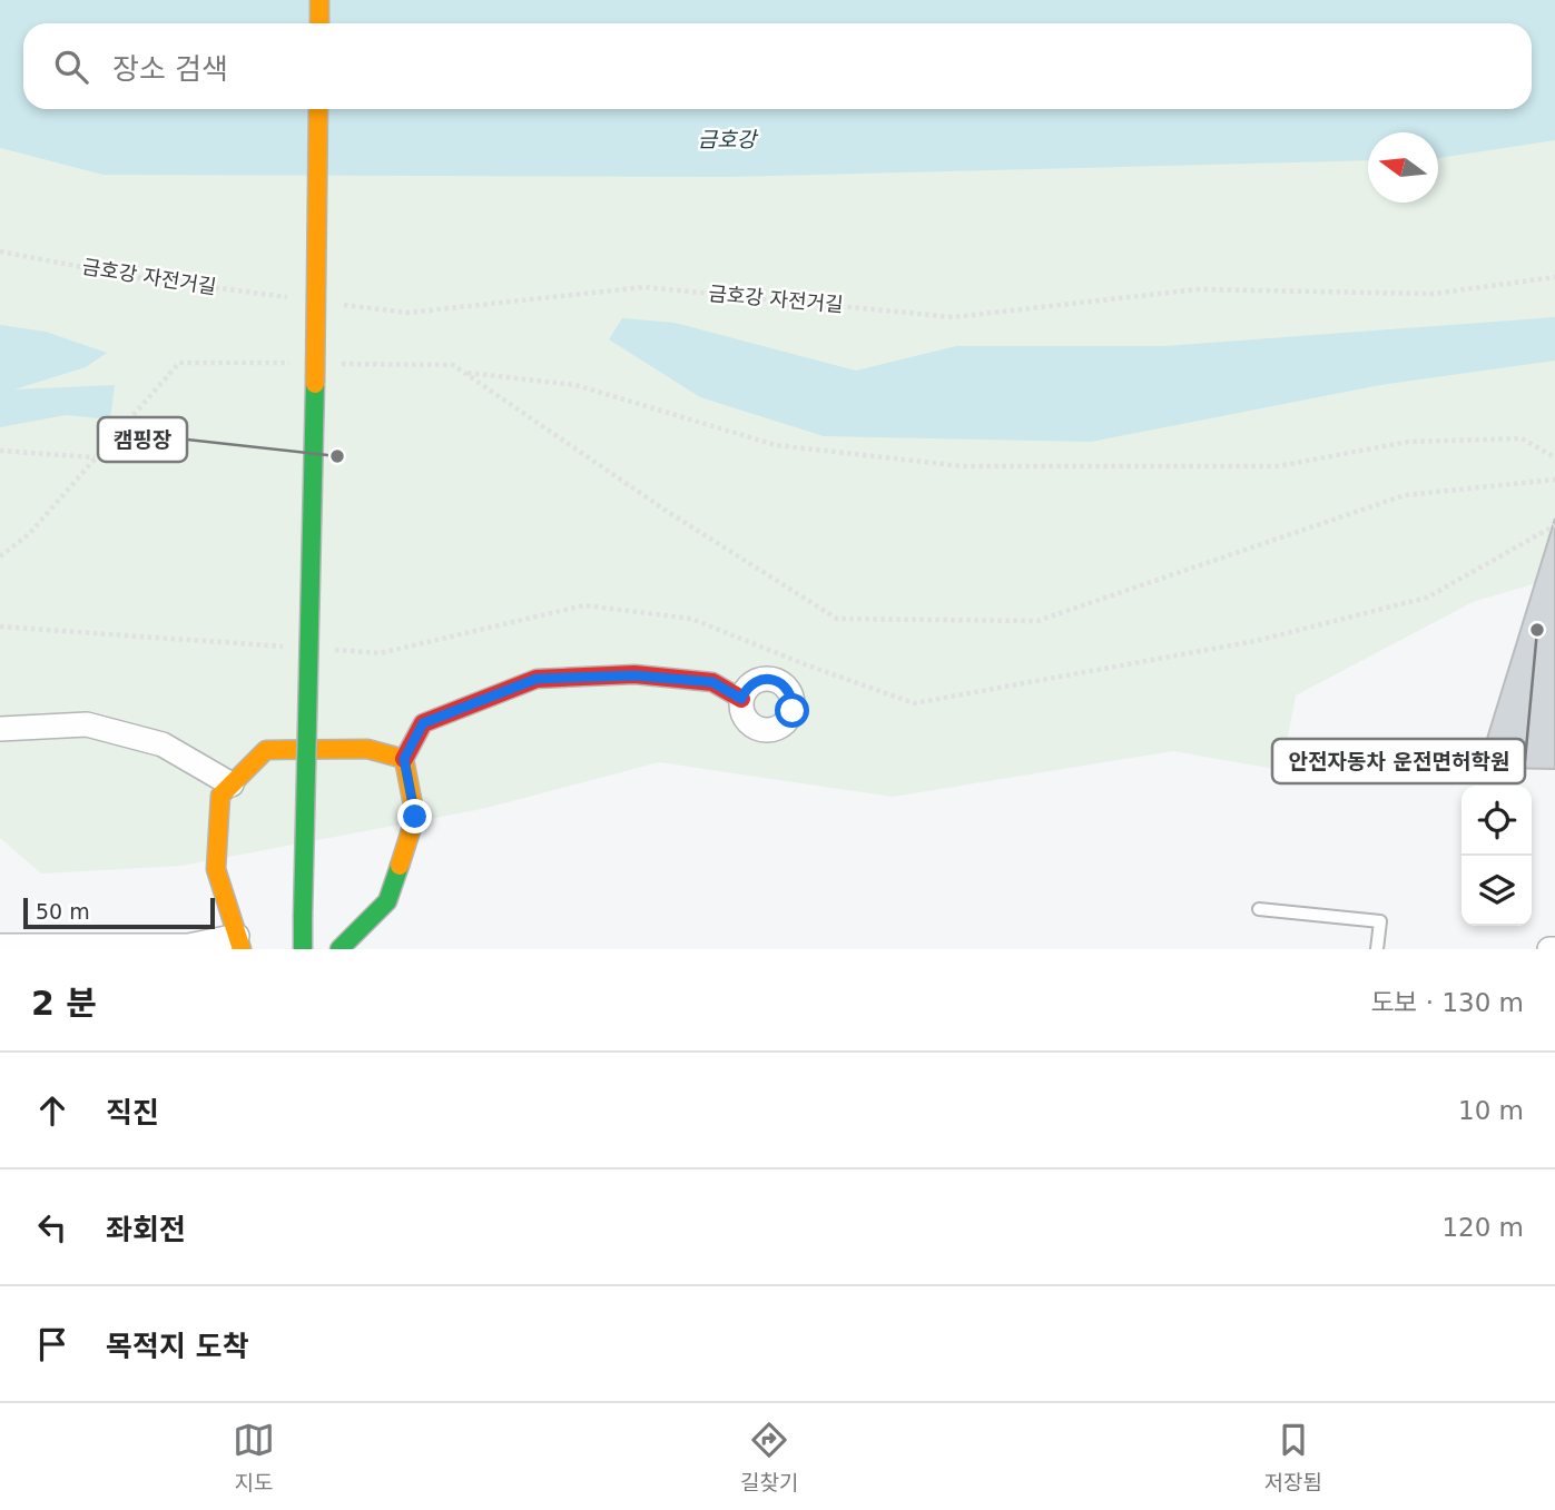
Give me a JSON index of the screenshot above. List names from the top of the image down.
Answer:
{
  "streets": {
    "path": ["금호강 자전거길"]
  },
  "water": ["금호강"],
  "places": ["캠핑장", "안전자동차 운전면허학원"],
  "scale_bar": "50 m",
  "north": "left",
  "page": {
    "search": "장소 검색",
    "scale": "50 m",
    "heading": ["2 분", "도보 · 130 m"],
    "list": [
      ["직진", "10 m"],
      ["좌회전", "120 m"],
      "목적지 도착"
    ],
    "nav": ["지도", "길찾기", "저장됨"]
  }
}
